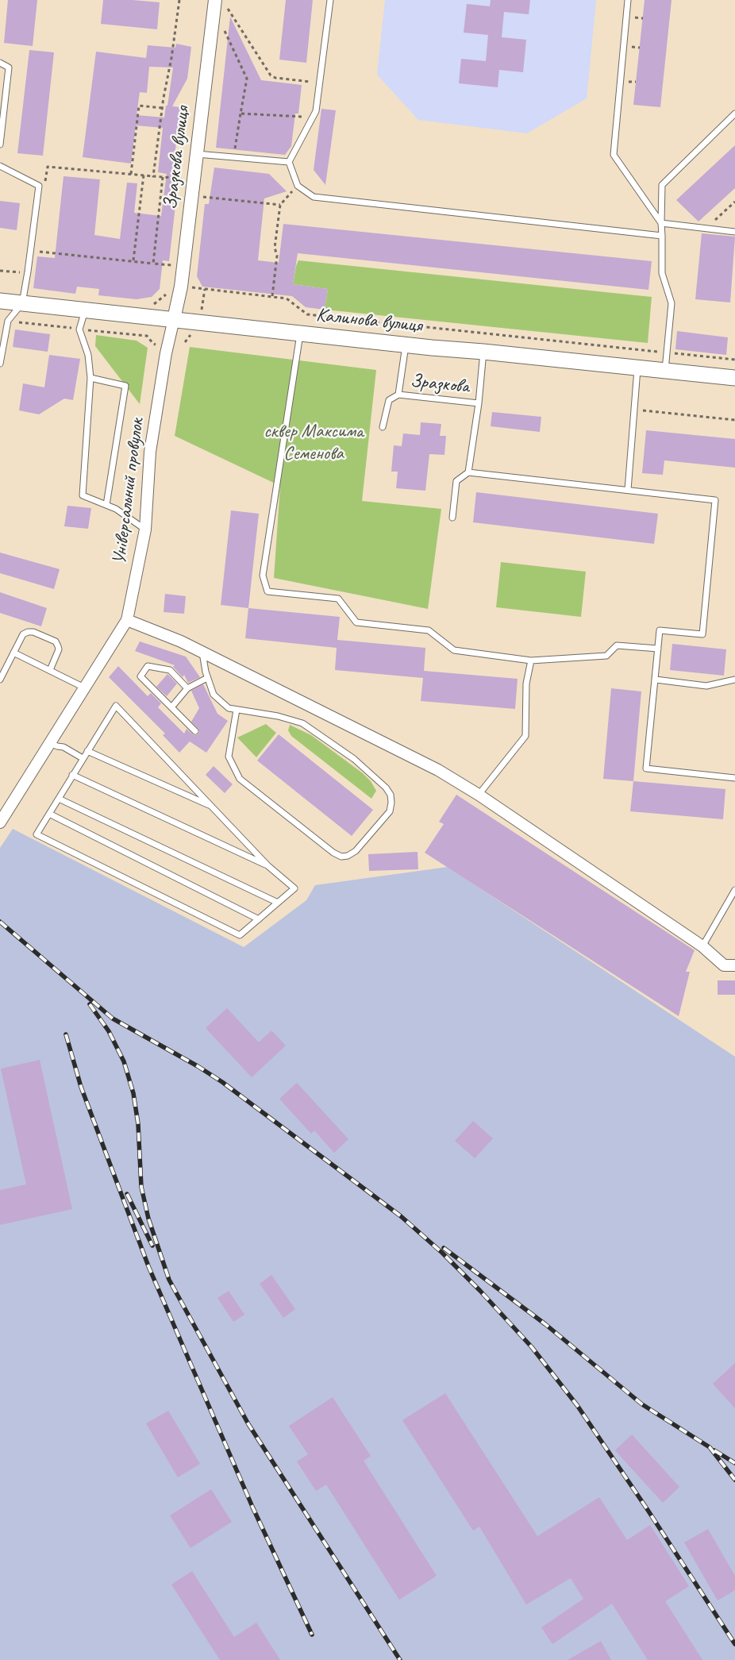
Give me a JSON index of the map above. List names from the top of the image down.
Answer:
{
  "streets": {
    "main road": ["Калинова вулиця"],
    "street": ["Зразкова вулиця", "Універсальний провулок"],
    "lane": ["Зразкова"]
  },
  "crossings": [
    ["Зразкова вулиця", "Калинова вулиця"],
    ["Зразкова вулиця", "Універсальний провулок"],
    ["Калинова вулиця", "Універсальний провулок"]
  ],
  "parks": ["сквер Максима Семенова"]
}
